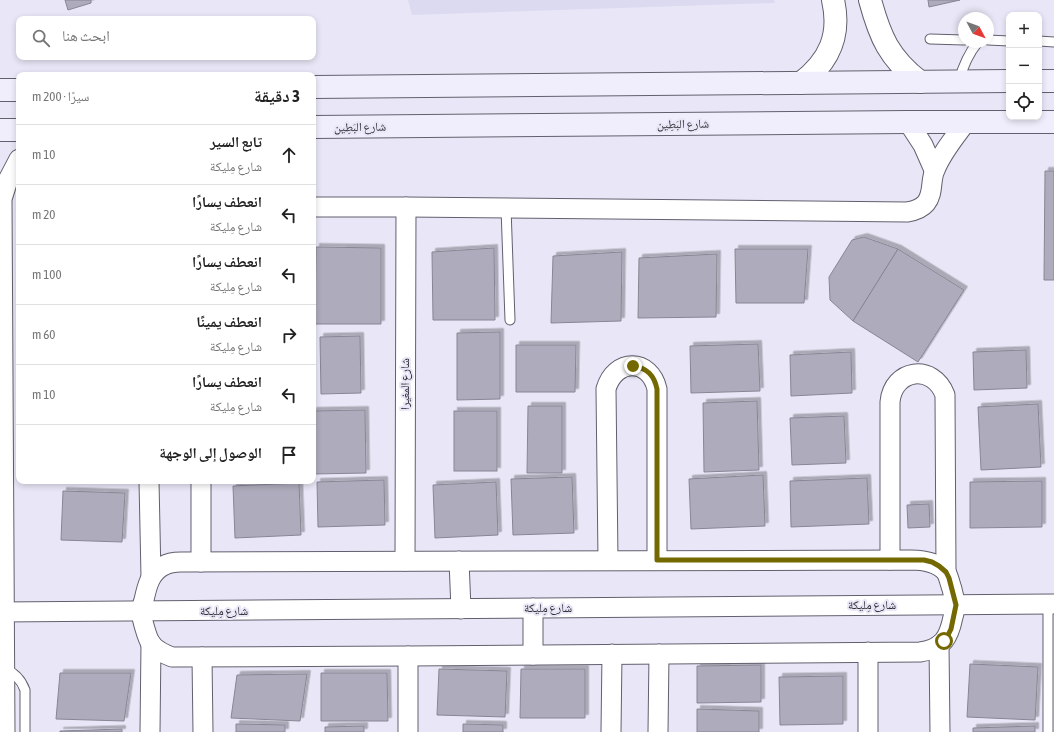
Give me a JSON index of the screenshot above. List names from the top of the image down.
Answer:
{
  "streets": {
    "main road": ["شارع البَطِين"],
    "street": ["شارع المغيرا", "شارع مِليكة"]
  },
  "north": "bottom right",
  "page": {
    "map_buttons": ["+", "−"],
    "search": "ابحث هنا",
    "heading": ["3 دقيقة", "سيرًا · 200 m"],
    "list": [
      ["تابع السير", "شارع مِليكة", "10 m"],
      ["انعطف يسارًا", "شارع مِليكة", "20 m"],
      ["انعطف يسارًا", "شارع مِليكة", "100 m"],
      ["انعطف يمينًا", "شارع مِليكة", "60 m"],
      ["انعطف يسارًا", "شارع مِليكة", "10 m"],
      "الوصول إلى الوجهة"
    ]
  }
}
